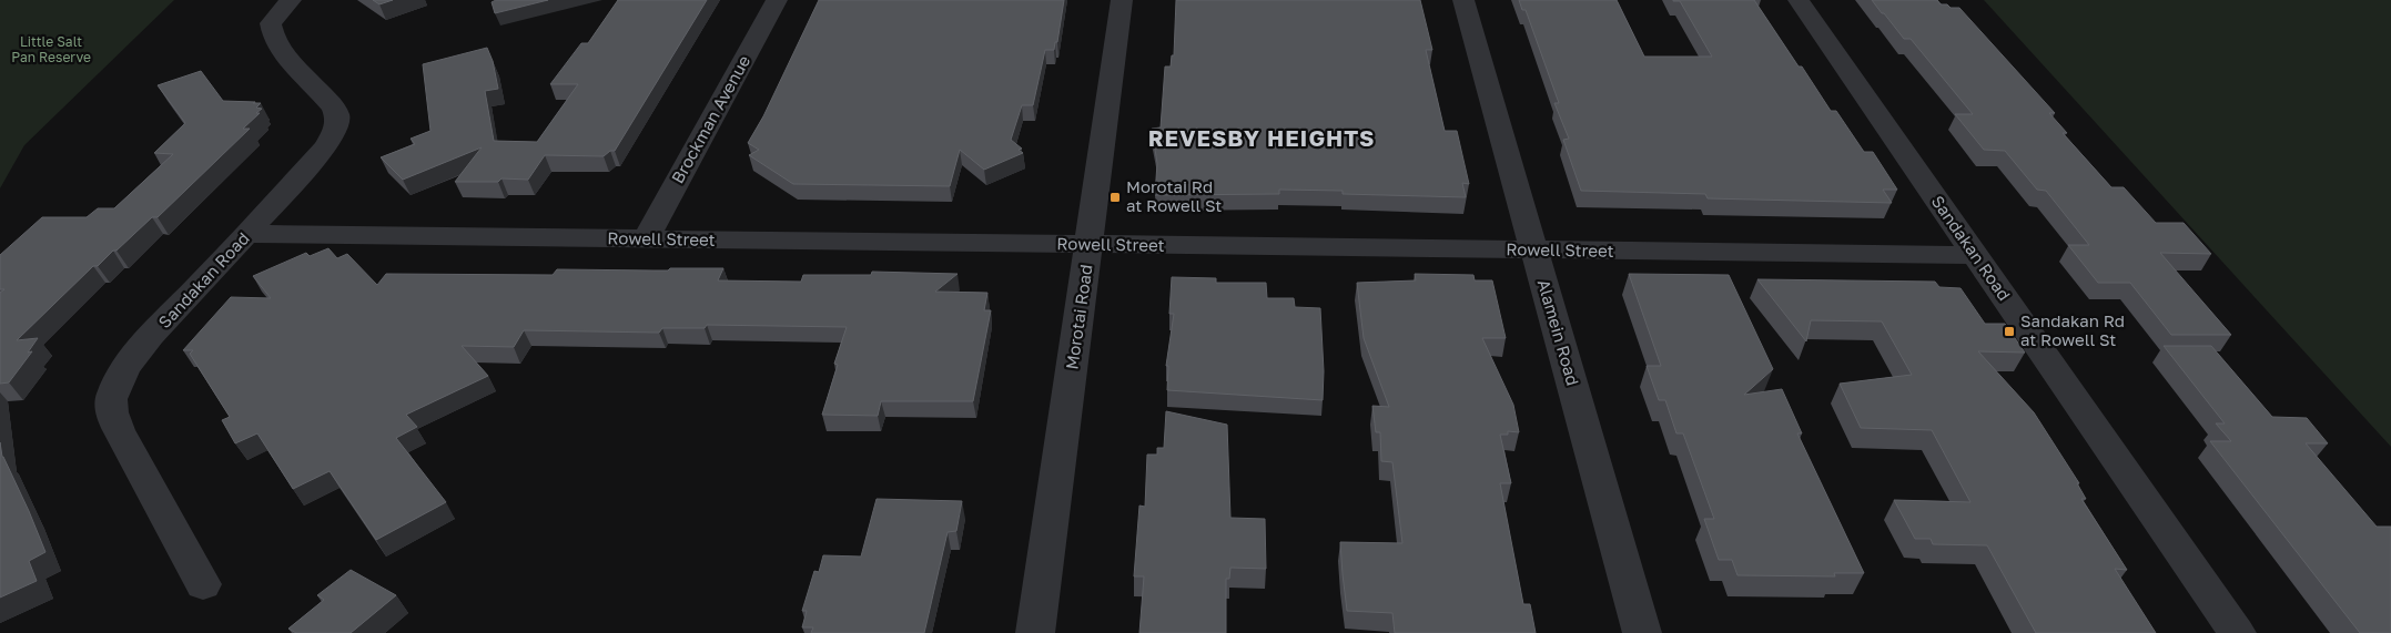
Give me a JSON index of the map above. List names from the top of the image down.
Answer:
{
  "streets": {
    "street": [
      "Brockman Avenue",
      "Rowell Street",
      "Sandakan Road",
      "Morotai Road",
      "Alamein Road"
    ]
  },
  "crossings": [
    ["Brockman Avenue", "Rowell Street"],
    ["Rowell Street", "Sandakan Road"],
    ["Rowell Street", "Morotai Road"],
    ["Rowell Street", "Alamein Road"]
  ],
  "districts": ["REVESBY HEIGHTS"],
  "parks": ["Little Salt Pan Reserve"],
  "places": {
    "transit": ["Morotai Rd at Rowell St", "Sandakan Rd at Rowell St"]
  }
}
